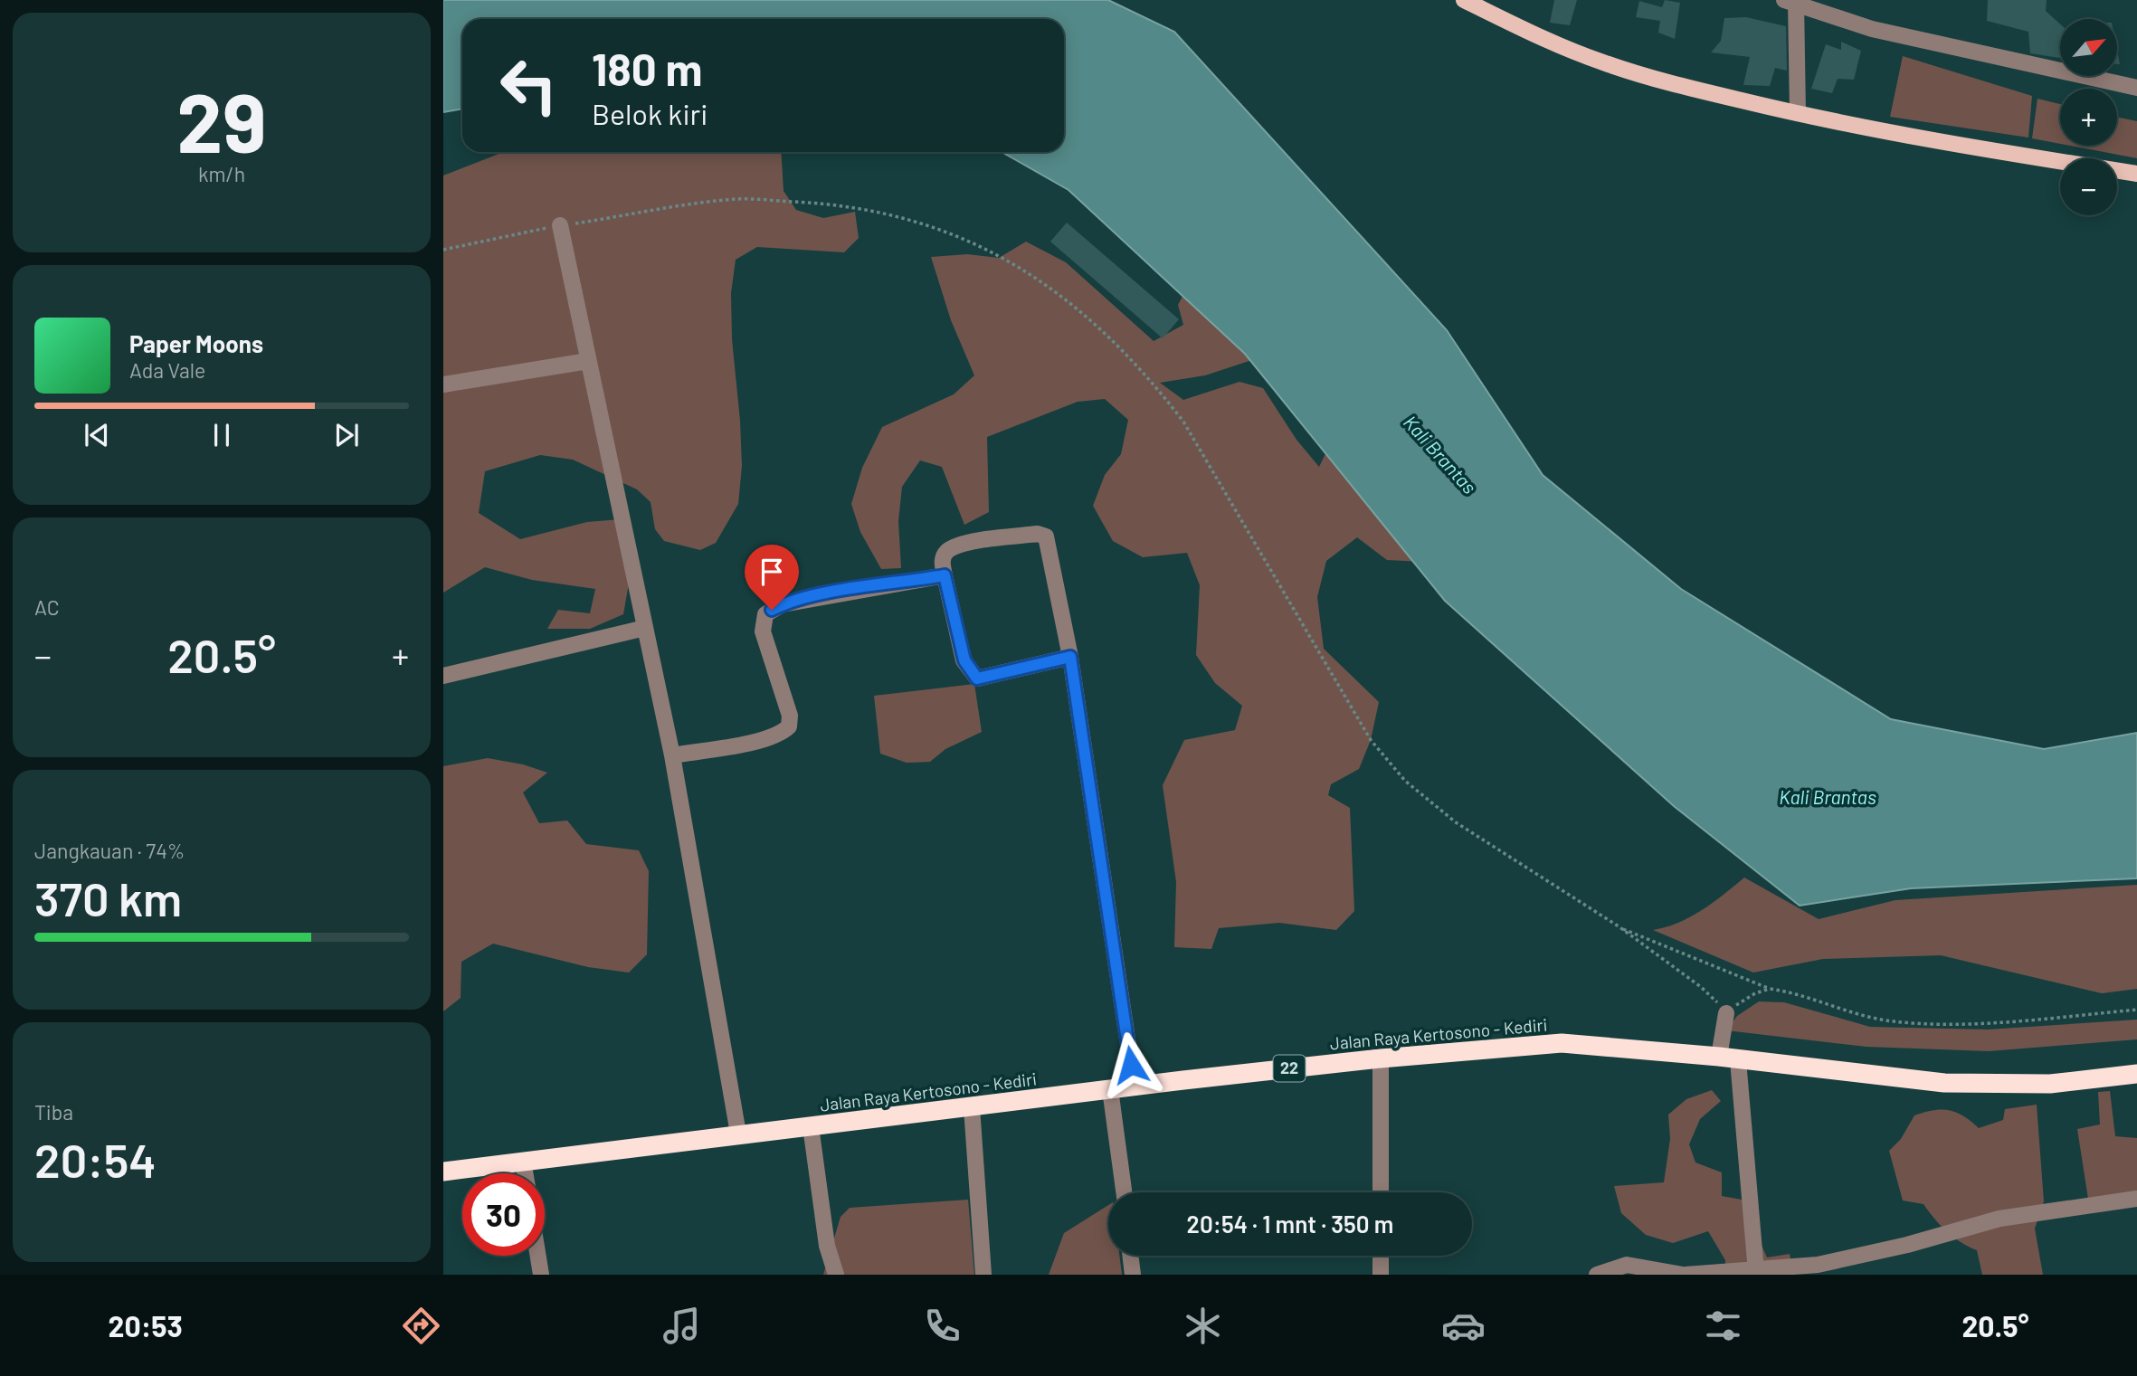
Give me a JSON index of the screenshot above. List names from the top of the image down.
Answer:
{
  "streets": {
    "highway": ["Jalan Raya Kertosono - Kediri", "22"]
  },
  "water": ["Kali Brantas"],
  "north": "top right",
  "page": {
    "tile": [
      ["29", "km/h"],
      "AC",
      ["Jangkauan · 74%", "370 km"],
      ["Tiba", "20:54"]
    ],
    "map_buttons": ["+", "−"],
    "turn": ["180 m", "Belok kiri"],
    "song": ["Paper Moons", "Ada Vale"],
    "heat": ["−", "20.5°", "+"],
    "limit": "30",
    "trip": "20:54 · 1 mnt · 350 m",
    "tabs": ["20:53", "20.5°"]
  }
}
